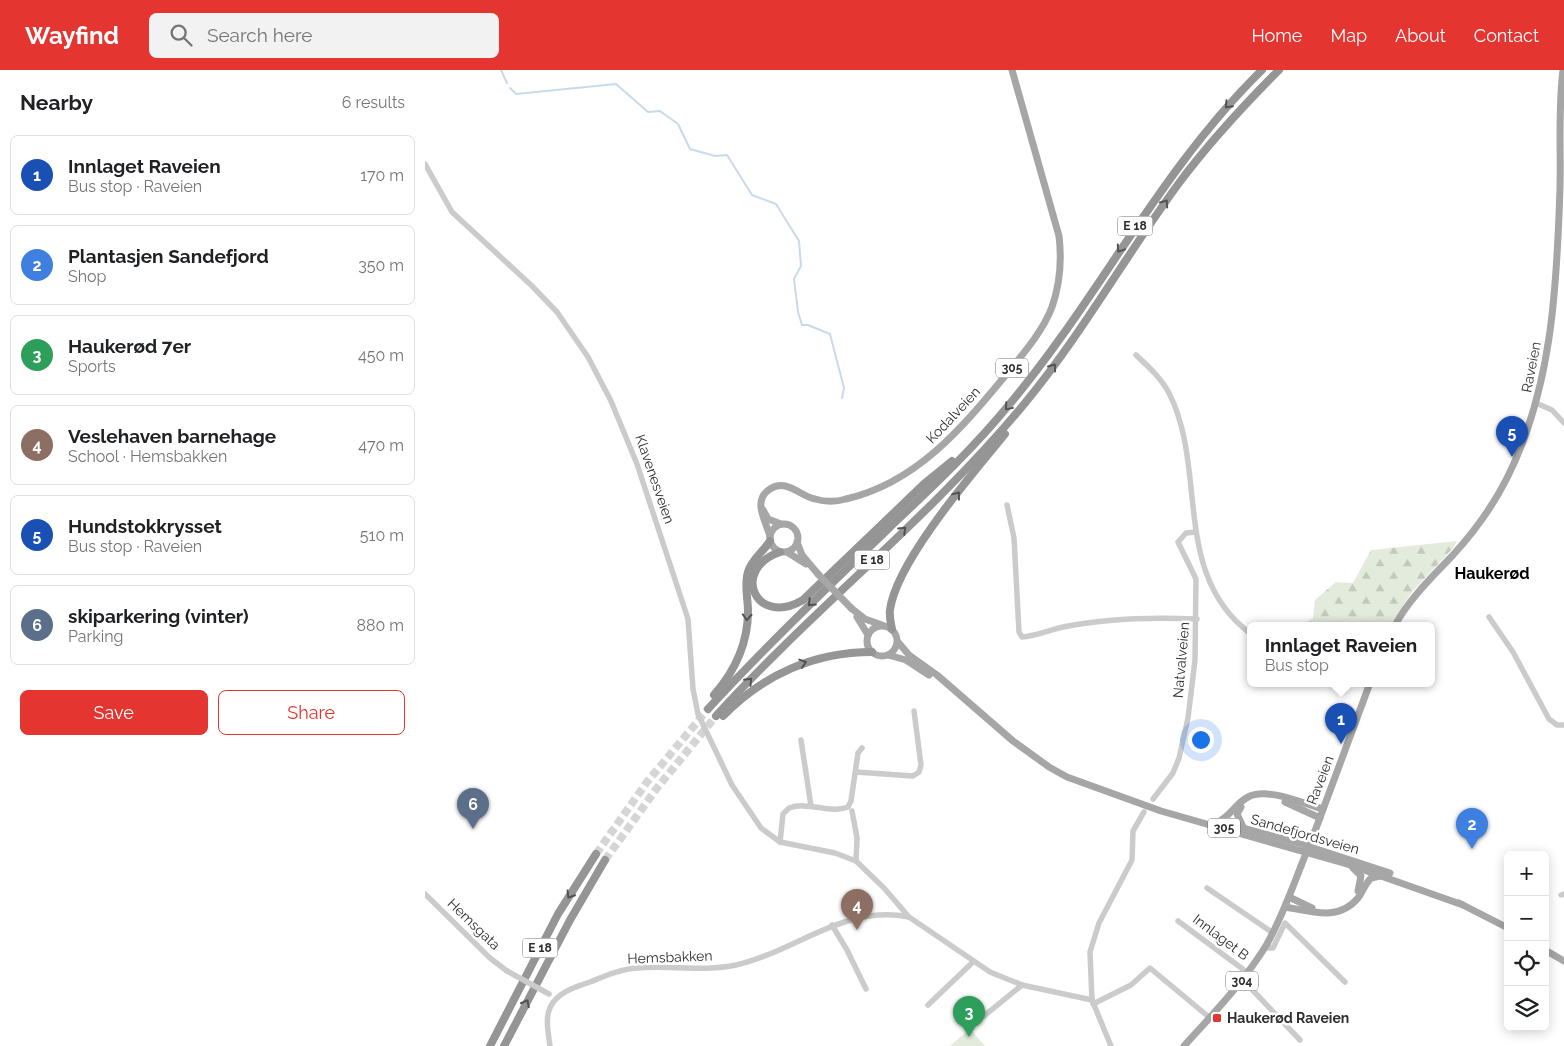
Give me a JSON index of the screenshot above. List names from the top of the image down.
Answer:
{
  "streets": {
    "highway": ["E 18"],
    "main road": [
      "Raveien",
      "305",
      "Kodalveien",
      "Sandefjordsveien",
      "304"
    ],
    "street": [
      "Klavenesveien",
      "Natvalveien",
      "Hemsgata",
      "Innlaget B",
      "Hemsbakken"
    ]
  },
  "crossings": [
    ["E 18", "305"],
    ["E 18", "Sandefjordsveien"],
    ["Raveien", "305"],
    ["305", "Sandefjordsveien"],
    ["Klavenesveien", "Hemsbakken"],
    ["Hemsgata", "Hemsbakken"],
    ["Innlaget B", "304"]
  ],
  "districts": ["Haukerød"],
  "places": {
    "transit": ["Haukerød Raveien"]
  },
  "page": {
    "header": "Wayfind",
    "search": "Search here",
    "nav": [
      "Home",
      "Map",
      "About",
      "Contact"
    ],
    "heading": ["Nearby", "6 results"],
    "list": [
      {
        "mark": "1",
        "name": "Innlaget Raveien",
        "note": "Bus stop · Raveien",
        "value": "170 m"
      },
      {
        "mark": "2",
        "name": "Plantasjen Sandefjord",
        "note": "Shop",
        "value": "350 m"
      },
      {
        "mark": "3",
        "name": "Haukerød 7er",
        "note": "Sports",
        "value": "450 m"
      },
      {
        "mark": "4",
        "name": "Veslehaven barnehage",
        "note": "School · Hemsbakken",
        "value": "470 m"
      },
      {
        "mark": "5",
        "name": "Hundstokkrysset",
        "note": "Bus stop · Raveien",
        "value": "510 m"
      },
      {
        "mark": "6",
        "name": "skiparkering (vinter)",
        "note": "Parking",
        "value": "880 m"
      }
    ],
    "pins": [
      "5",
      "1",
      "6",
      "2",
      "4",
      "3"
    ],
    "popup": ["Innlaget Raveien", "Bus stop"],
    "buttons": ["Save", "Share"],
    "map_buttons": ["+", "−"]
  }
}
